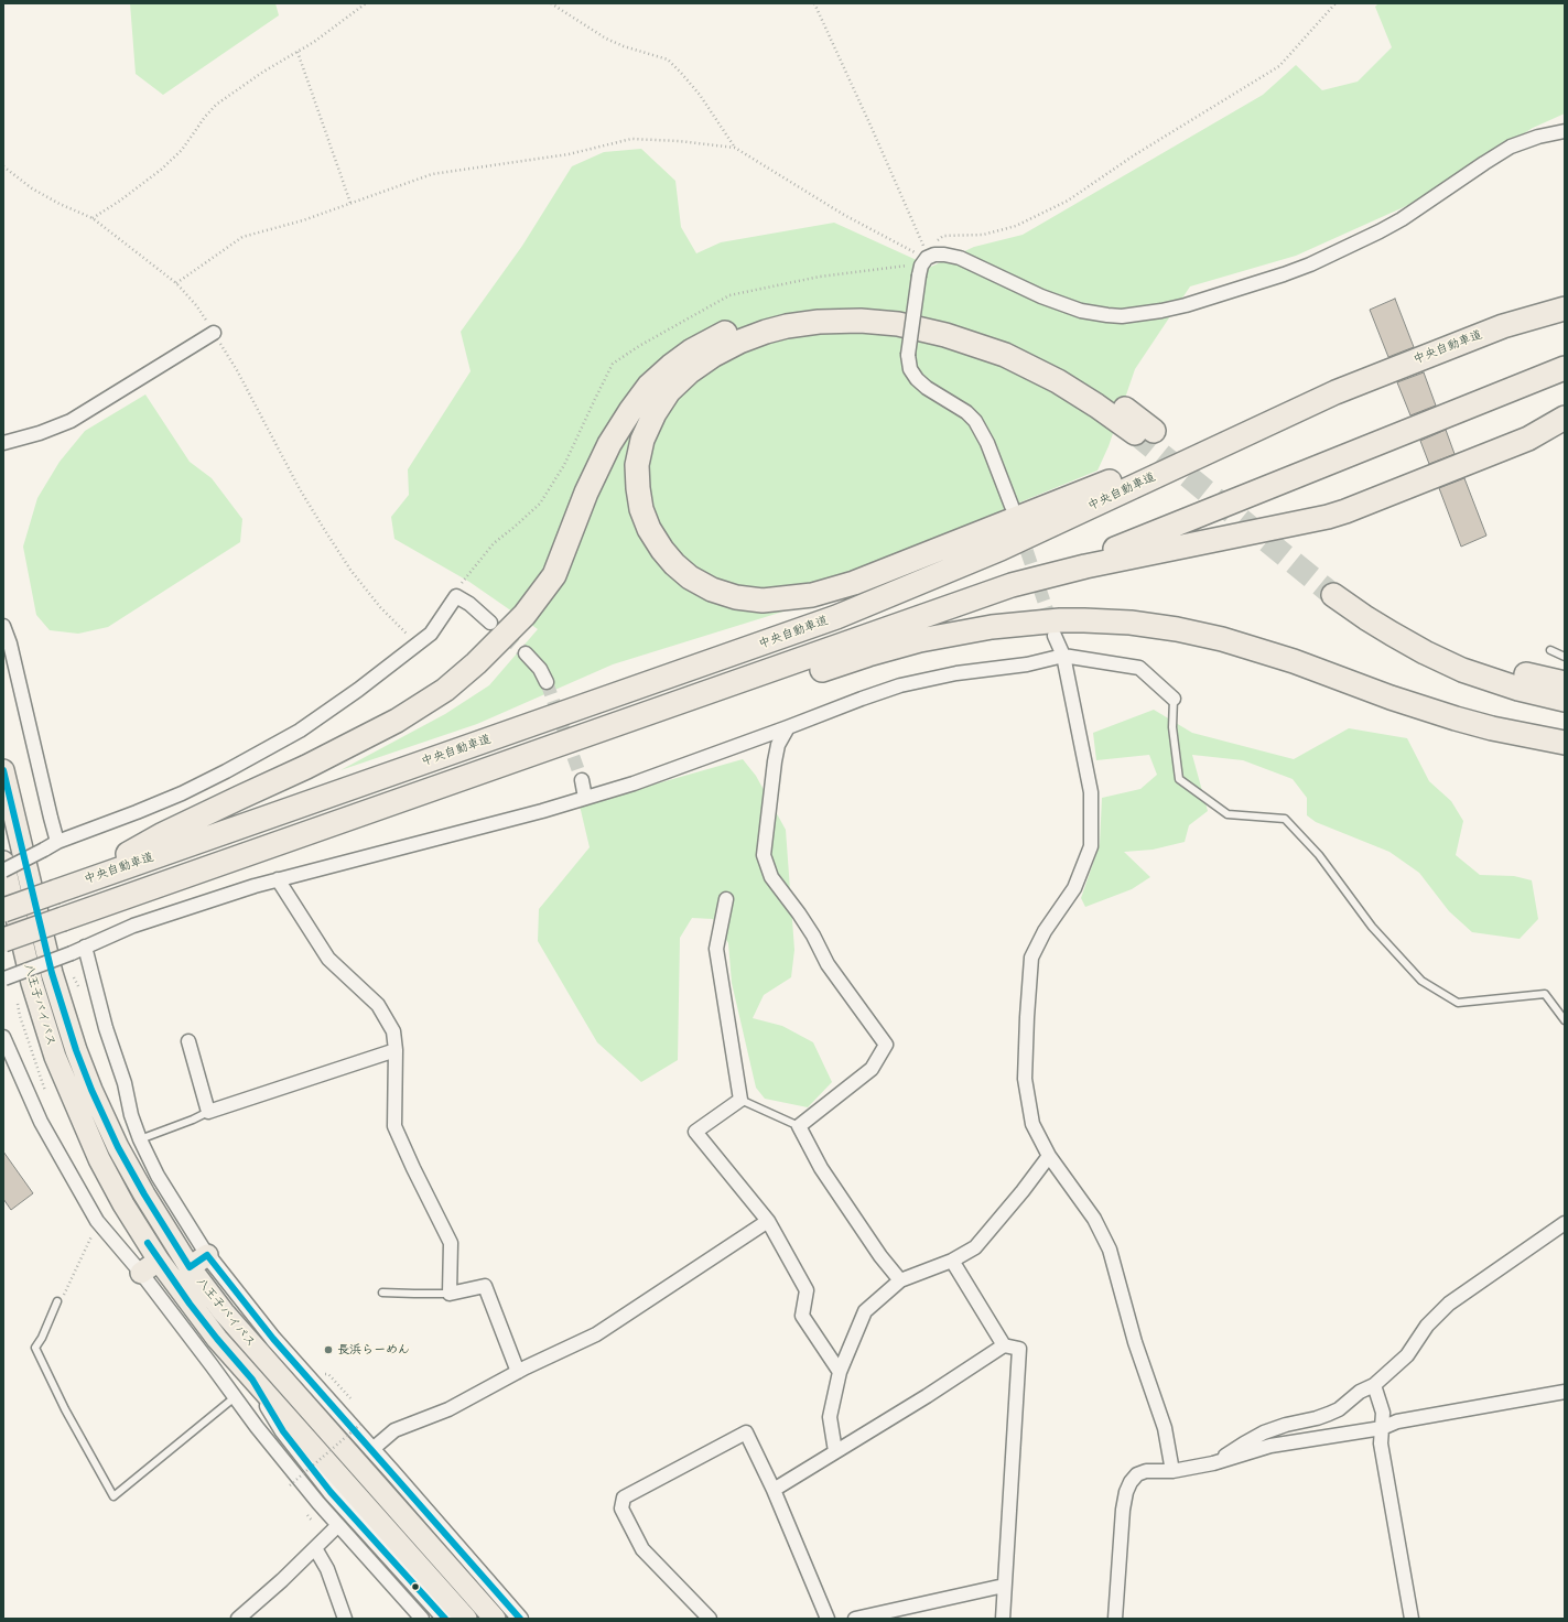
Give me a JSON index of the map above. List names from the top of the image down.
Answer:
{
  "streets": {
    "highway": ["中央自動車道", "八王子バイパス"]
  },
  "places": ["長浜らーめん"]
}
